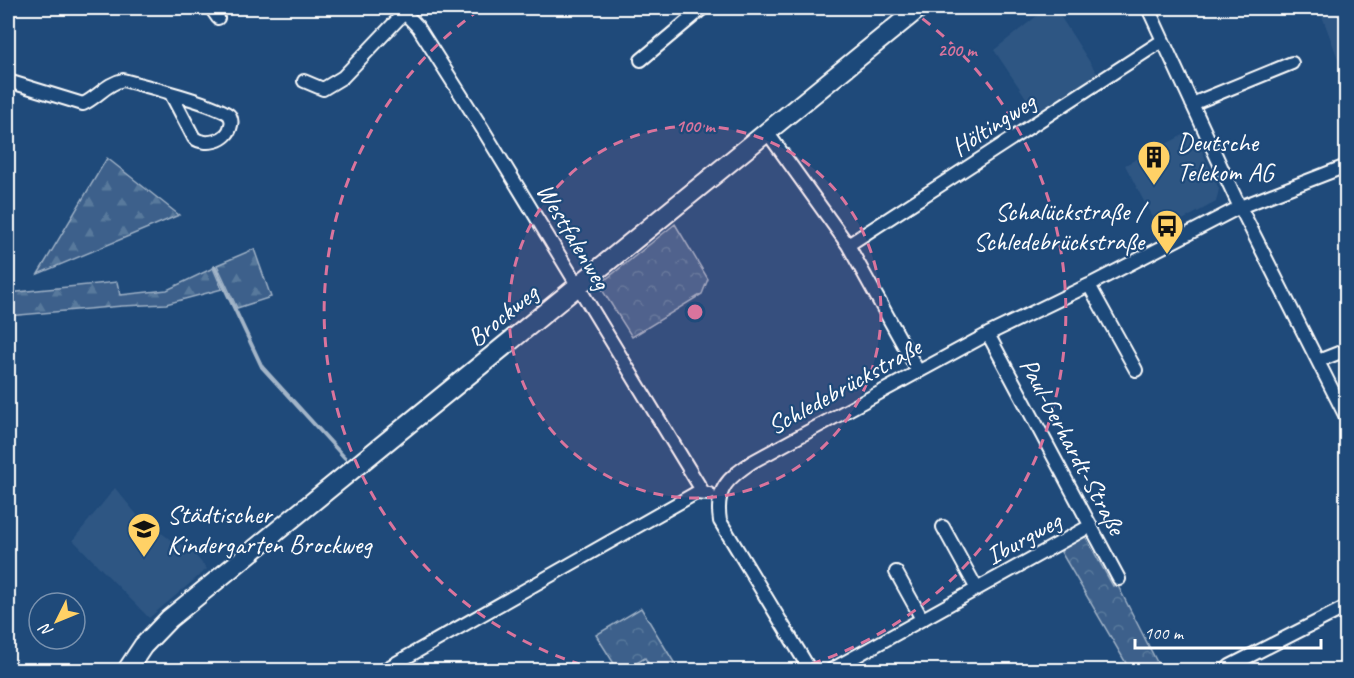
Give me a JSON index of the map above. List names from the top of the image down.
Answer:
{
  "streets": {
    "street": [
      "Höltingweg",
      "Westfalenweg",
      "Brockweg",
      "Schledebrückstraße",
      "Paul-Gerhardt-Straße",
      "Iburgweg"
    ]
  },
  "crossings": [
    ["Westfalenweg", "Brockweg"],
    ["Schledebrückstraße", "Paul-Gerhardt-Straße"],
    ["Paul-Gerhardt-Straße", "Iburgweg"]
  ],
  "places": {
    "building": ["Deutsche Telekom AG"],
    "bus stop": ["Schalückstraße / Schledebrückstraße"],
    "school or university": ["Städtischer Kindergarten Brockweg"]
  },
  "scale_bar": "100 m",
  "north": "bottom left",
  "rings": ["200 m", "100 m"]
}
